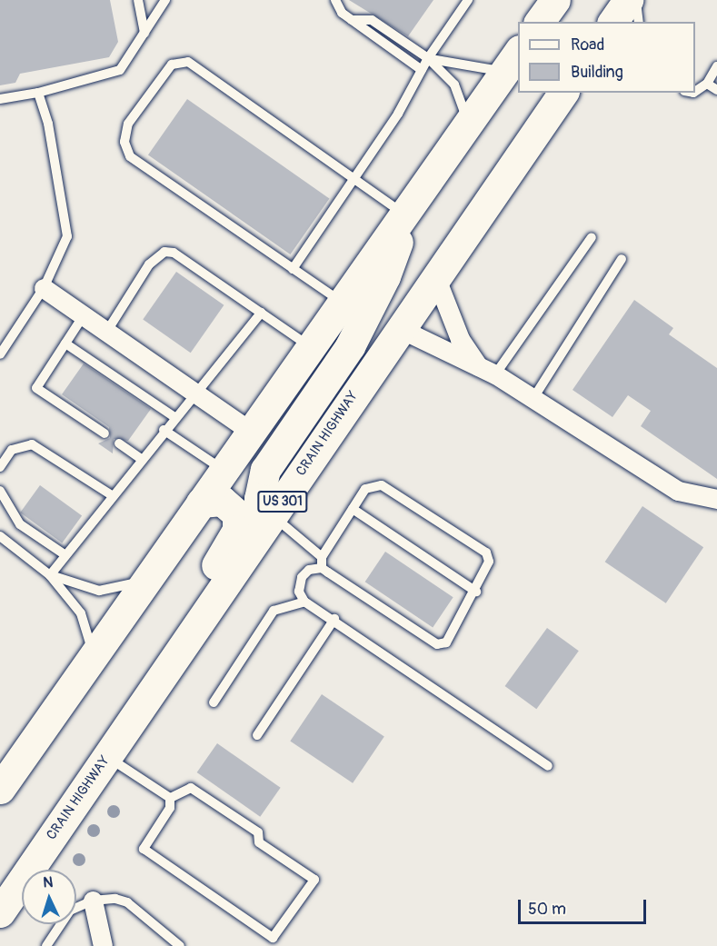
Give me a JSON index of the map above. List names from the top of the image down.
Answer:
{
  "streets": {
    "highway": ["CRAIN HIGHWAY", "US 301"]
  },
  "legend": ["Road", "Building"],
  "scale_bar": "50 m",
  "north": "top"
}
